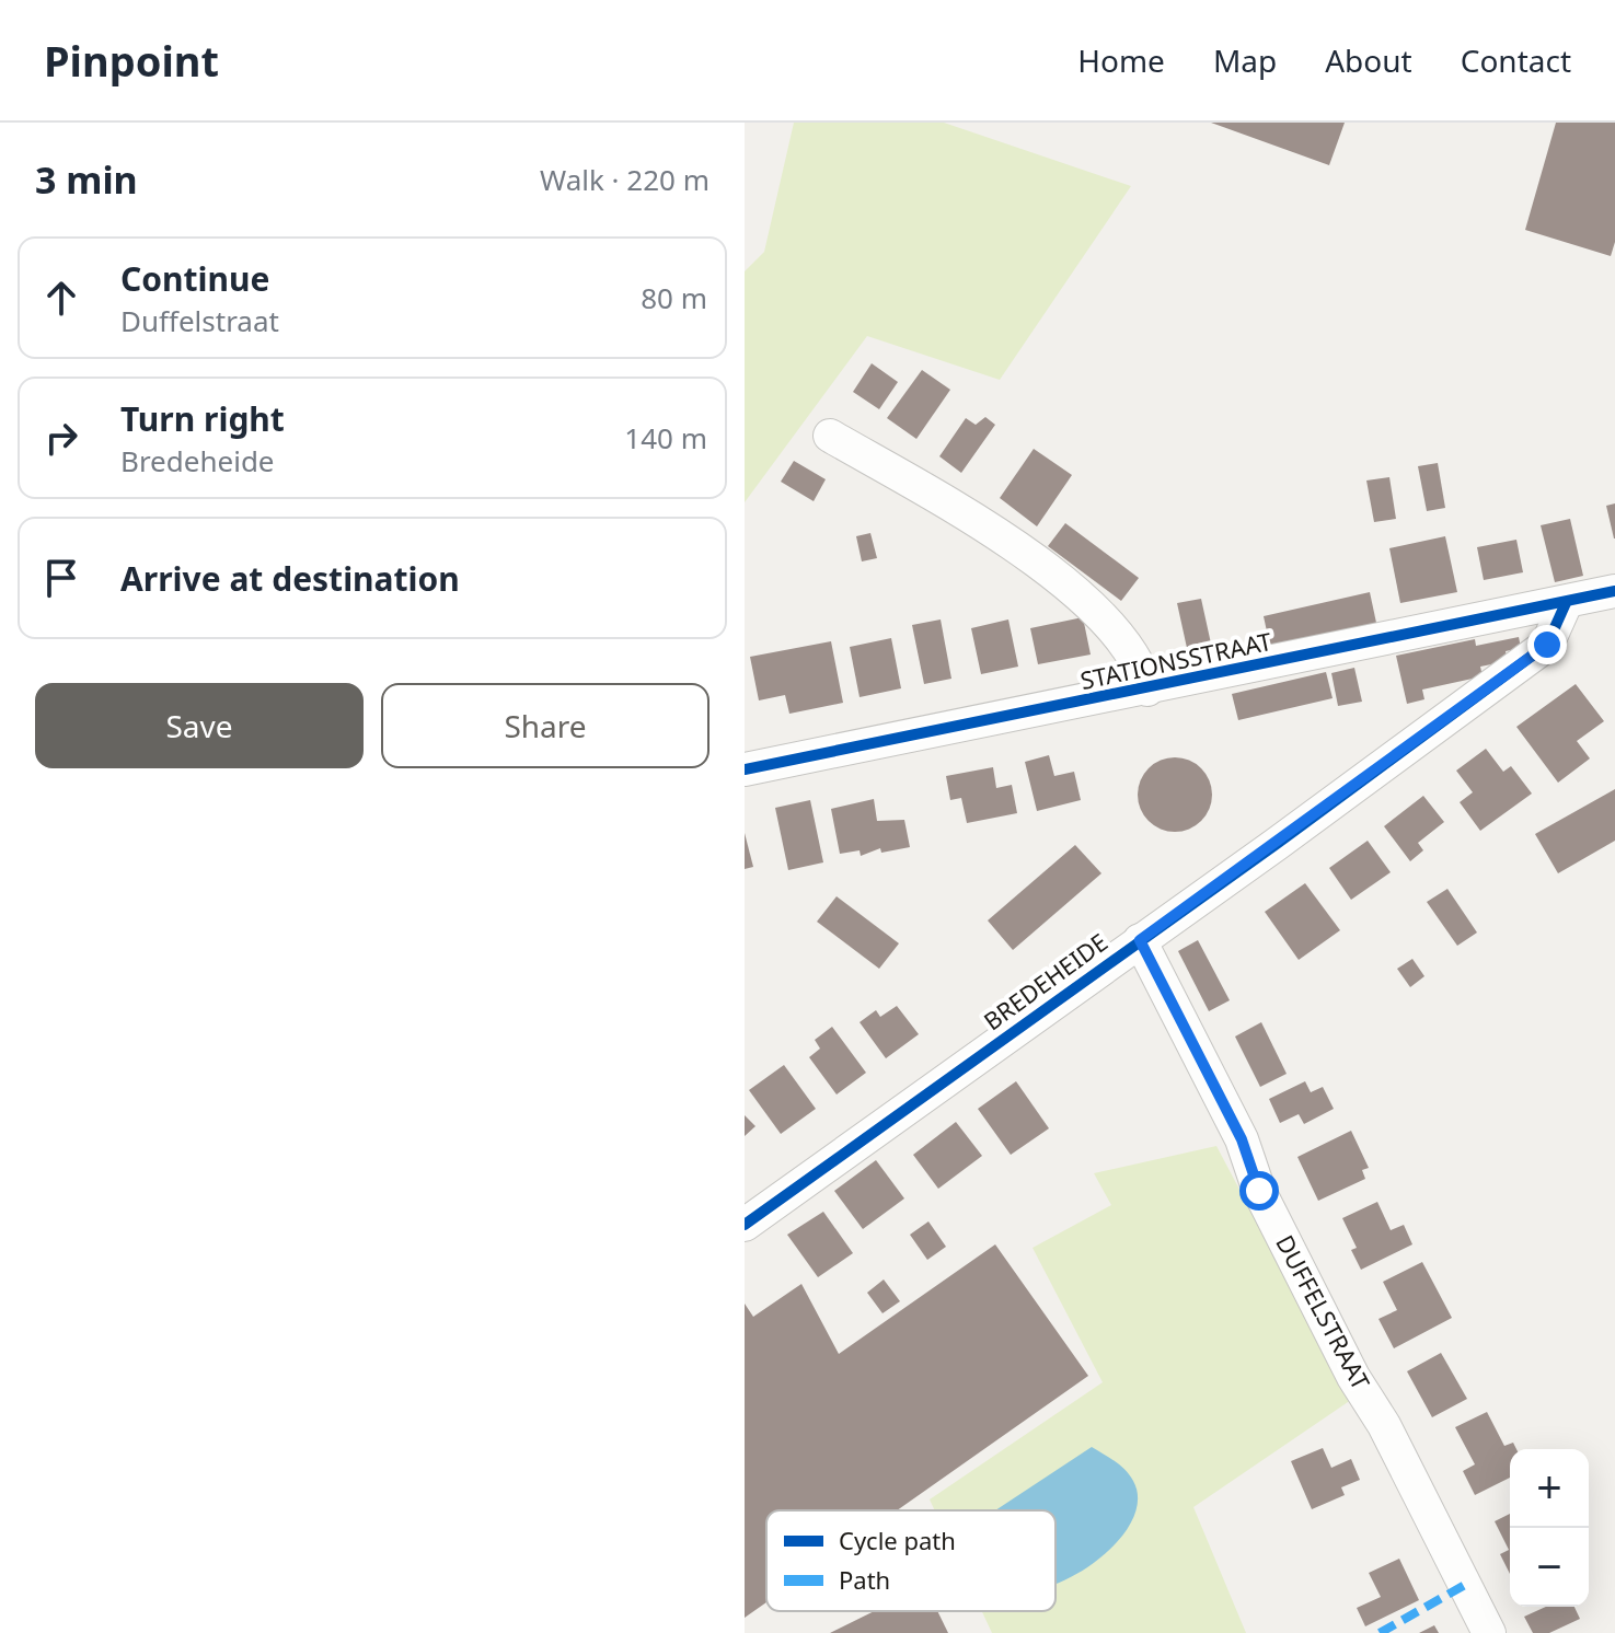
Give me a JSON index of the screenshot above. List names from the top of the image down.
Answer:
{
  "streets": {
    "street": ["STATIONSSTRAAT", "BREDEHEIDE", "DUFFELSTRAAT"]
  },
  "crossings": [
    ["STATIONSSTRAAT", "BREDEHEIDE"],
    ["BREDEHEIDE", "DUFFELSTRAAT"]
  ],
  "legend": ["Cycle path", "Path"],
  "page": {
    "header": "Pinpoint",
    "nav": [
      "Home",
      "Map",
      "About",
      "Contact"
    ],
    "heading": ["3 min", "Walk · 220 m"],
    "list": [
      ["Continue", "Duffelstraat", "80 m"],
      ["Turn right", "Bredeheide", "140 m"],
      "Arrive at destination"
    ],
    "buttons": ["Save", "Share"],
    "map_buttons": ["+", "−"]
  }
}
